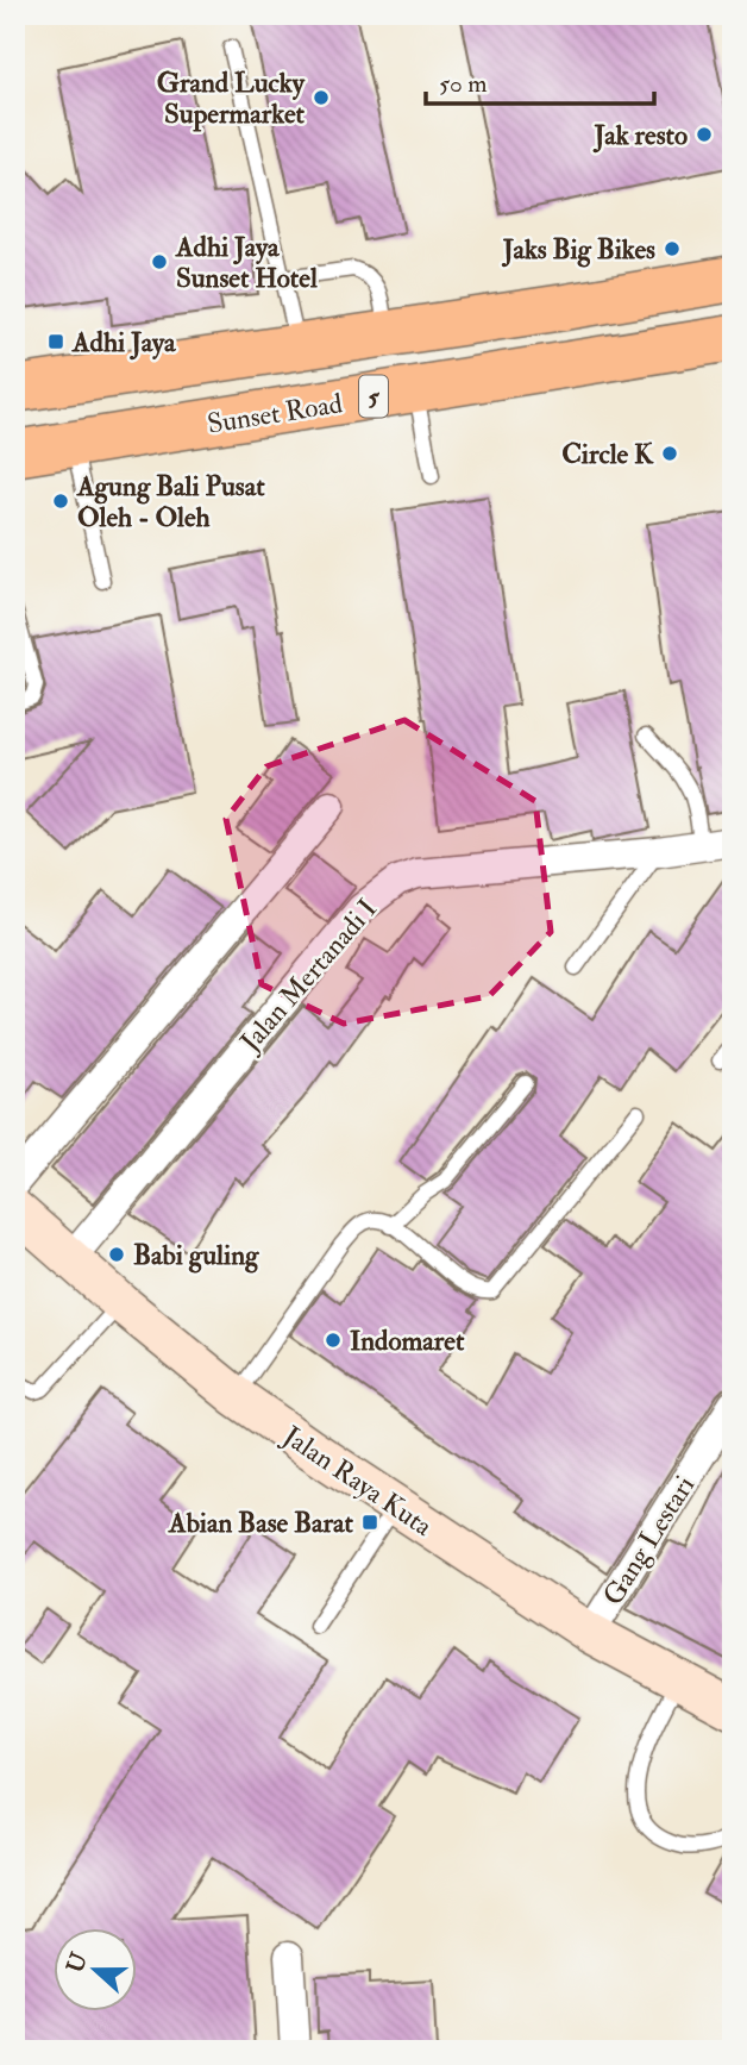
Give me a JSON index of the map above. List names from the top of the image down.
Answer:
{
  "streets": {
    "highway": ["5", "Sunset Road"],
    "main road": ["Jalan Raya Kuta"],
    "street": ["Jalan Mertanadi I", "Gang Lestari"]
  },
  "crossings": [
    ["Jalan Mertanadi I", "Jalan Raya Kuta"],
    ["Jalan Raya Kuta", "Gang Lestari"]
  ],
  "places": {
    "other": [
      "Grand Lucky Supermarket",
      "Jak resto",
      "Jaks Big Bikes",
      "Adhi Jaya Sunset Hotel",
      "Circle K",
      "Agung Bali Pusat Oleh - Oleh",
      "Babi guling",
      "Indomaret"
    ],
    "transit": ["Adhi Jaya", "Abian Base Barat"]
  },
  "scale_bar": "50 m",
  "north": "left"
}
